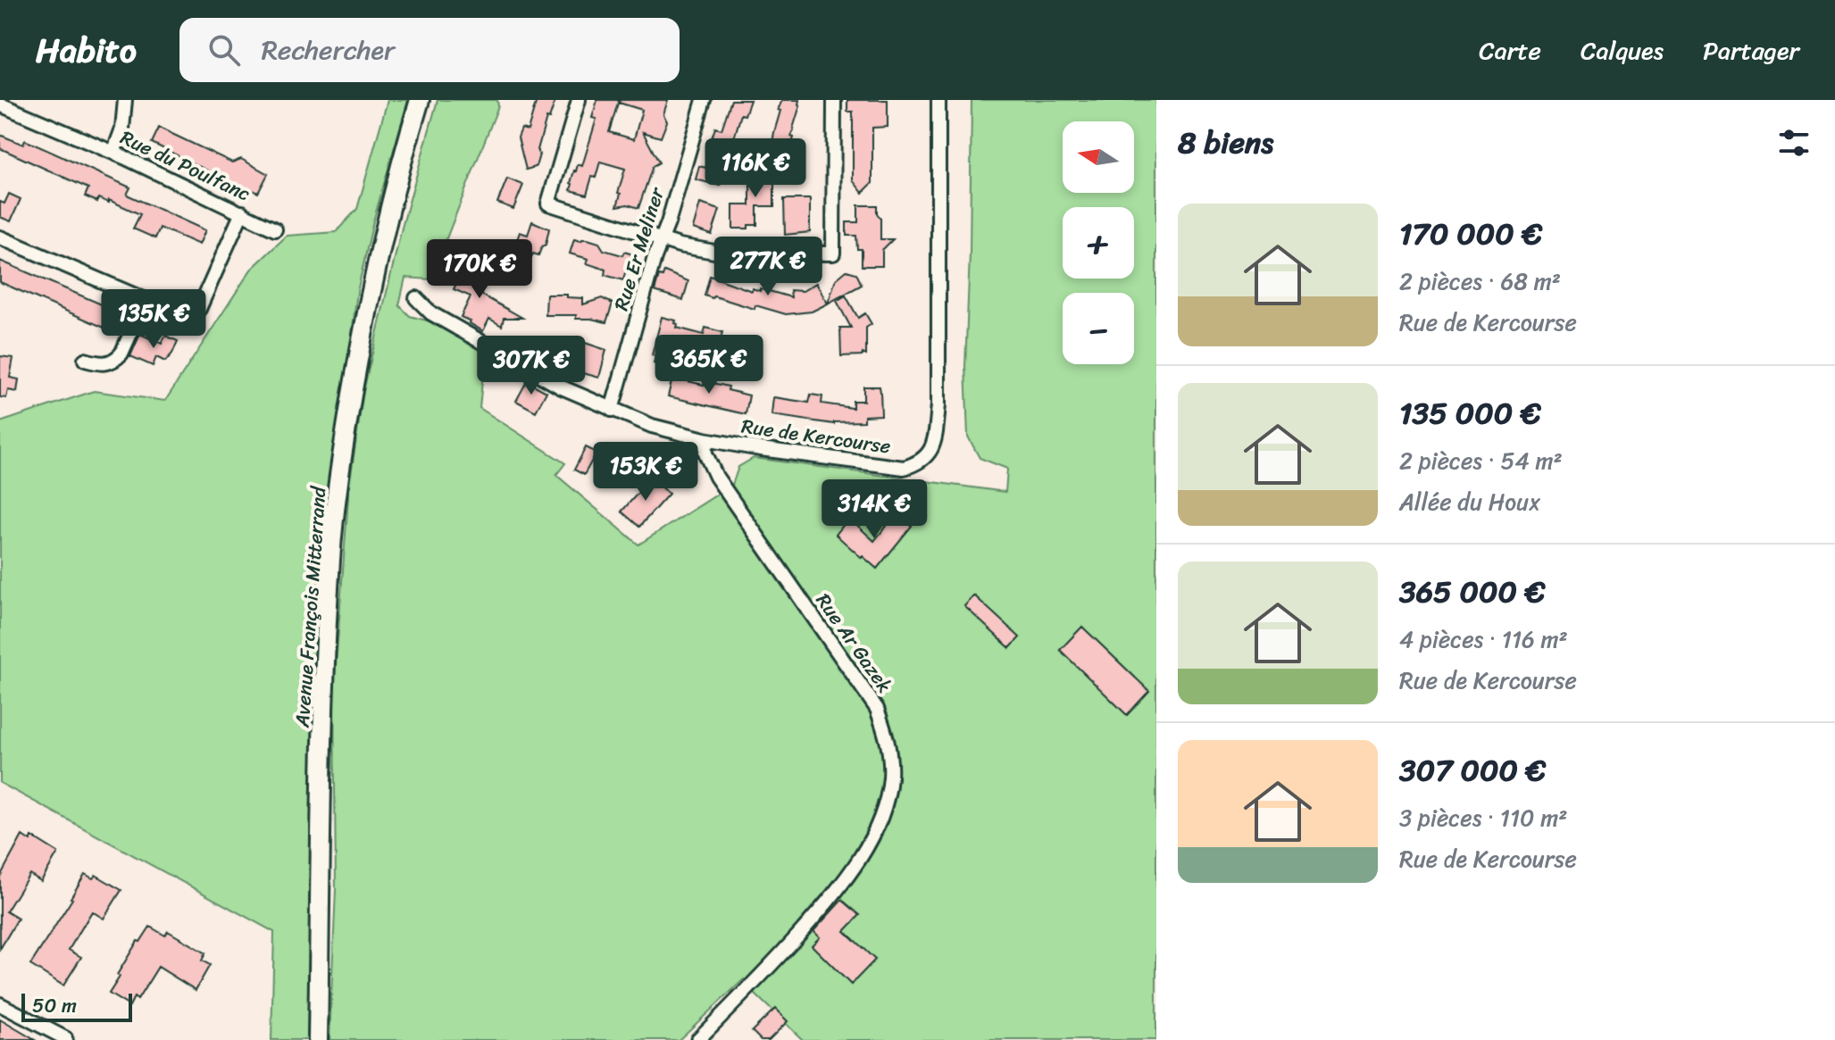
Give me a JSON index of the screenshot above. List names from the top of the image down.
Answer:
{
  "streets": {
    "main road": ["Avenue François Mitterrand"],
    "street": [
      "Rue du Poulfanc",
      "Rue Er Meliner",
      "Rue de Kercourse",
      "Rue Ar Gazek"
    ]
  },
  "crossings": [
    ["Rue Er Meliner", "Rue de Kercourse"],
    ["Rue de Kercourse", "Rue Ar Gazek"]
  ],
  "scale_bar": "50 m",
  "north": "left",
  "page": {
    "header": "Habito",
    "search": "Rechercher",
    "nav": ["Carte", "Calques", "Partager"],
    "heading": "8 biens",
    "map_buttons": ["+", "−"],
    "price": [
      "116K €",
      "277K €",
      "170K €",
      "135K €",
      "365K €",
      "307K €",
      "153K €",
      "314K €"
    ],
    "list": [
      {
        "name": "170 000 €",
        "note": "2 pièces · 68 m² · Rue de Kercourse"
      },
      {
        "name": "135 000 €",
        "note": "2 pièces · 54 m² · Allée du Houx"
      },
      {
        "name": "365 000 €",
        "note": "4 pièces · 116 m² · Rue de Kercourse"
      },
      {
        "name": "307 000 €",
        "note": "3 pièces · 110 m² · Rue de Kercourse"
      }
    ],
    "scale": "50 m"
  }
}
